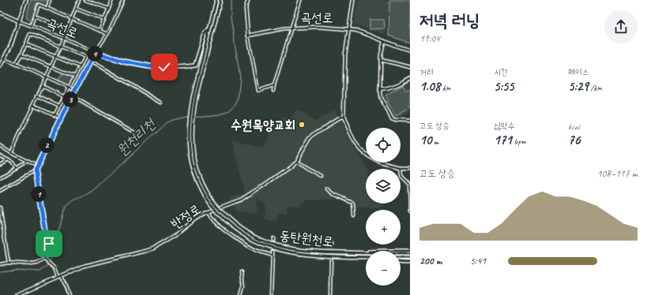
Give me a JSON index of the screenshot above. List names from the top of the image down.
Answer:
{
  "streets": {
    "main road": ["곡선로", "동탄원천로"],
    "street": ["반정로"]
  },
  "water": ["원천리천"],
  "places": ["수원목양교회"],
  "page": {
    "heading": ["저녁 러닝", "19:04"],
    "pins": [
      "4",
      "3",
      "2",
      "1"
    ],
    "stats": [
      ["거리", "1.08 km"],
      ["시간", "5:55"],
      ["페이스", "5:29 /km"],
      ["고도 상승", "10 m"],
      ["심박수", "171 bpm"],
      ["kcal", "76"]
    ],
    "map_buttons": ["+", "−"],
    "chart": ["고도 상승", "108–117 m"],
    "list": [
      {
        "name": "200 m",
        "note": "5:41"
      }
    ]
  }
}
